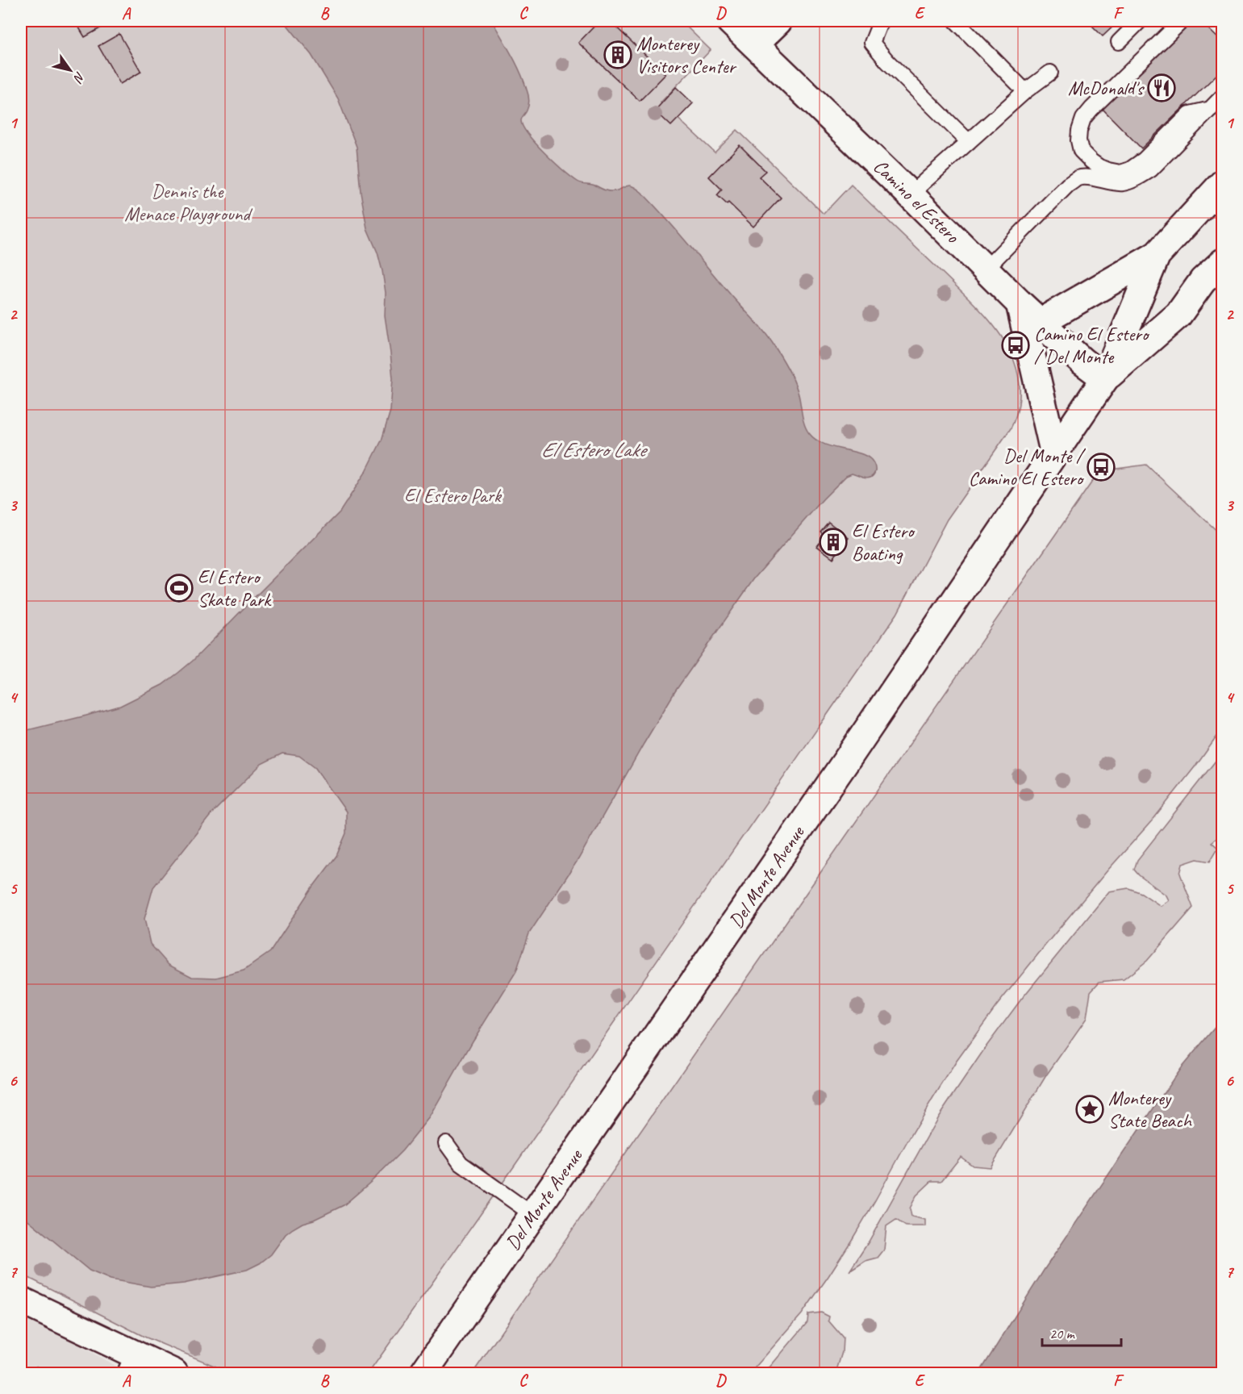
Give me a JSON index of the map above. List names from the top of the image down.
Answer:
{
  "streets": {
    "main road": ["Camino el Estero", "Del Monte Avenue"]
  },
  "crossings": [
    ["Camino el Estero", "Del Monte Avenue"]
  ],
  "water": ["El Estero Lake"],
  "parks": ["Dennis the Menace Playground", "El Estero Park"],
  "places": {
    "building": ["Monterey Visitors Center", "El Estero Boating"],
    "restaurant": ["McDonald's"],
    "bus stop": ["Camino El Estero / Del Monte", "Del Monte / Camino El Estero"],
    "sports": ["El Estero Skate Park"],
    "place": ["Monterey State Beach"]
  },
  "scale_bar": "20 m",
  "north": "bottom right",
  "grid": {
    "columns": [
      "A",
      "B",
      "C",
      "D",
      "E",
      "F"
    ],
    "rows": [
      "1",
      "2",
      "3",
      "4",
      "5",
      "6",
      "7"
    ]
  }
}
